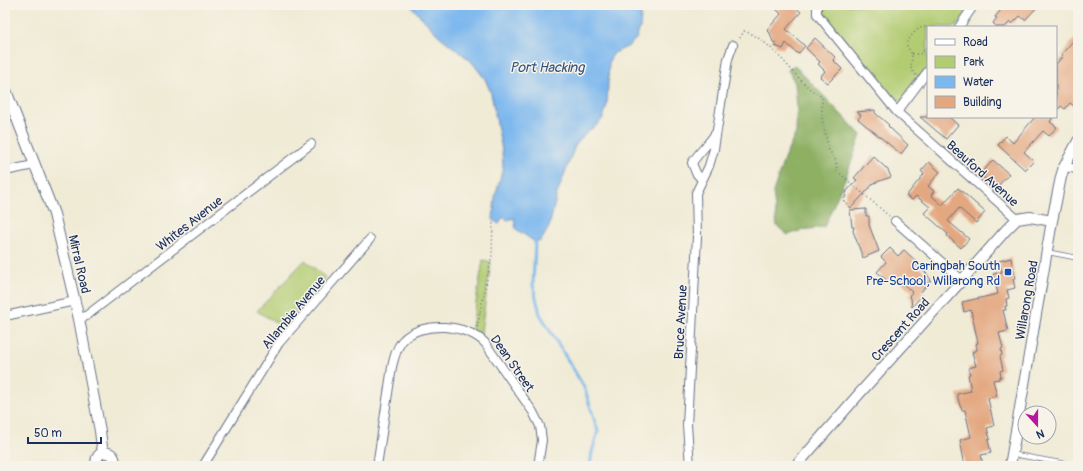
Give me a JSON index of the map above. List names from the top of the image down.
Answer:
{
  "streets": {
    "street": [
      "Beauford Avenue",
      "Whites Avenue",
      "Mirral Road",
      "Willarong Road",
      "Allambie Avenue",
      "Bruce Avenue",
      "Crescent Road",
      "Dean Street"
    ]
  },
  "crossings": [
    ["Beauford Avenue", "Crescent Road"],
    ["Whites Avenue", "Mirral Road"]
  ],
  "water": ["Port Hacking"],
  "places": {
    "transit": ["Caringbah South Pre-School, Willarong Rd"]
  },
  "legend": [
    "Road",
    "Park",
    "Water",
    "Building"
  ],
  "scale_bar": "50 m",
  "north": "bottom"
}
